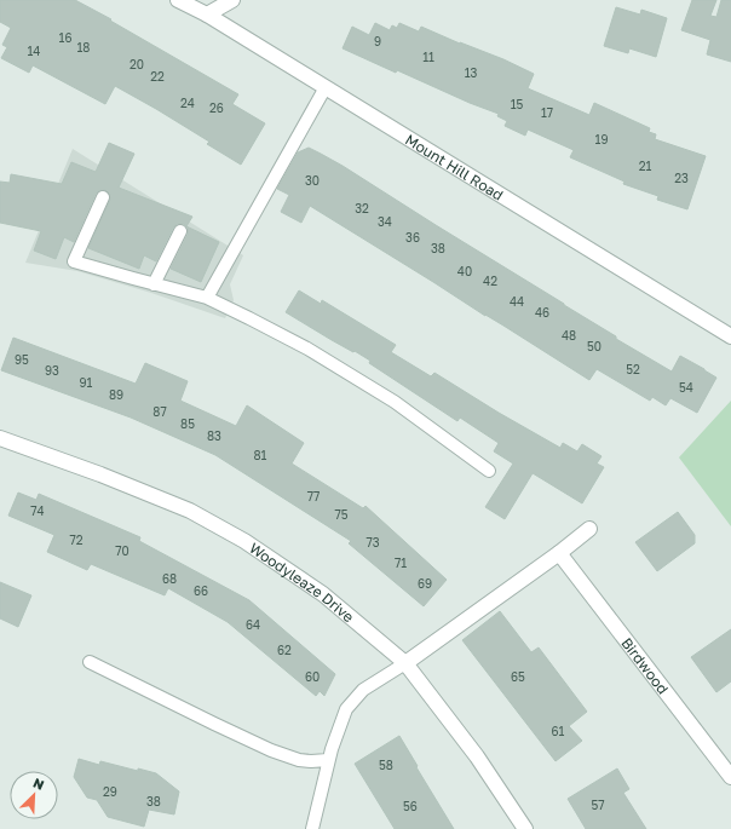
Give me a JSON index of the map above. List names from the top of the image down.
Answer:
{
  "streets": {
    "street": ["Mount Hill Road", "Woodyleaze Drive", "Birdwood"]
  },
  "house_numbers": [
    "16",
    "9",
    "18",
    "14",
    "11",
    "20",
    "13",
    "22",
    "24",
    "15",
    "26",
    "17",
    "19",
    "21",
    "23",
    "30",
    "32",
    "34",
    "36",
    "38",
    "40",
    "42",
    "44",
    "46",
    "48",
    "50",
    "95",
    "52",
    "93",
    "91",
    "54",
    "89",
    "87",
    "85",
    "83",
    "81",
    "77",
    "74",
    "75",
    "72",
    "73",
    "70",
    "71",
    "68",
    "69",
    "66",
    "64",
    "62",
    "60",
    "65",
    "61",
    "58",
    "29",
    "38",
    "57",
    "56"
  ],
  "north": "top right"
}
